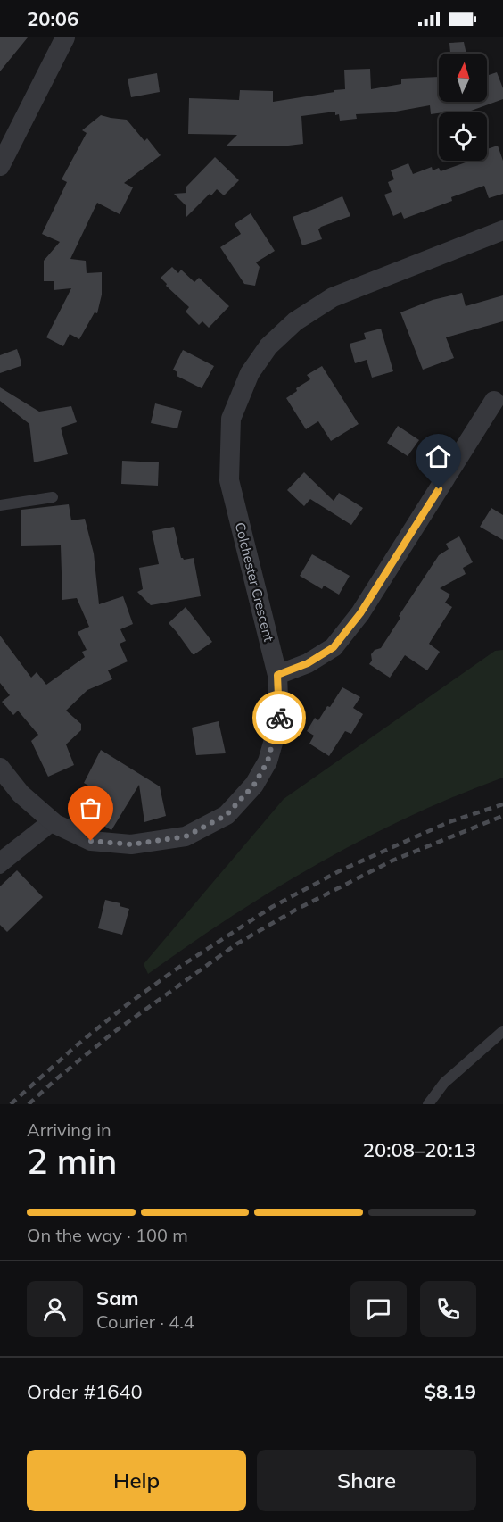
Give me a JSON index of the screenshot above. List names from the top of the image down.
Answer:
{
  "streets": {
    "street": ["Colchester Crescent"]
  },
  "north": "top",
  "page": {
    "status": "20:06",
    "heading": ["2 min", "Arriving in", "20:08–20:13"],
    "panel": [
      "Sam",
      "Courier · 4.4",
      "Order #1640",
      "$8.19"
    ],
    "bar": "On the way · 100 m",
    "buttons": ["Help", "Share"]
  }
}
